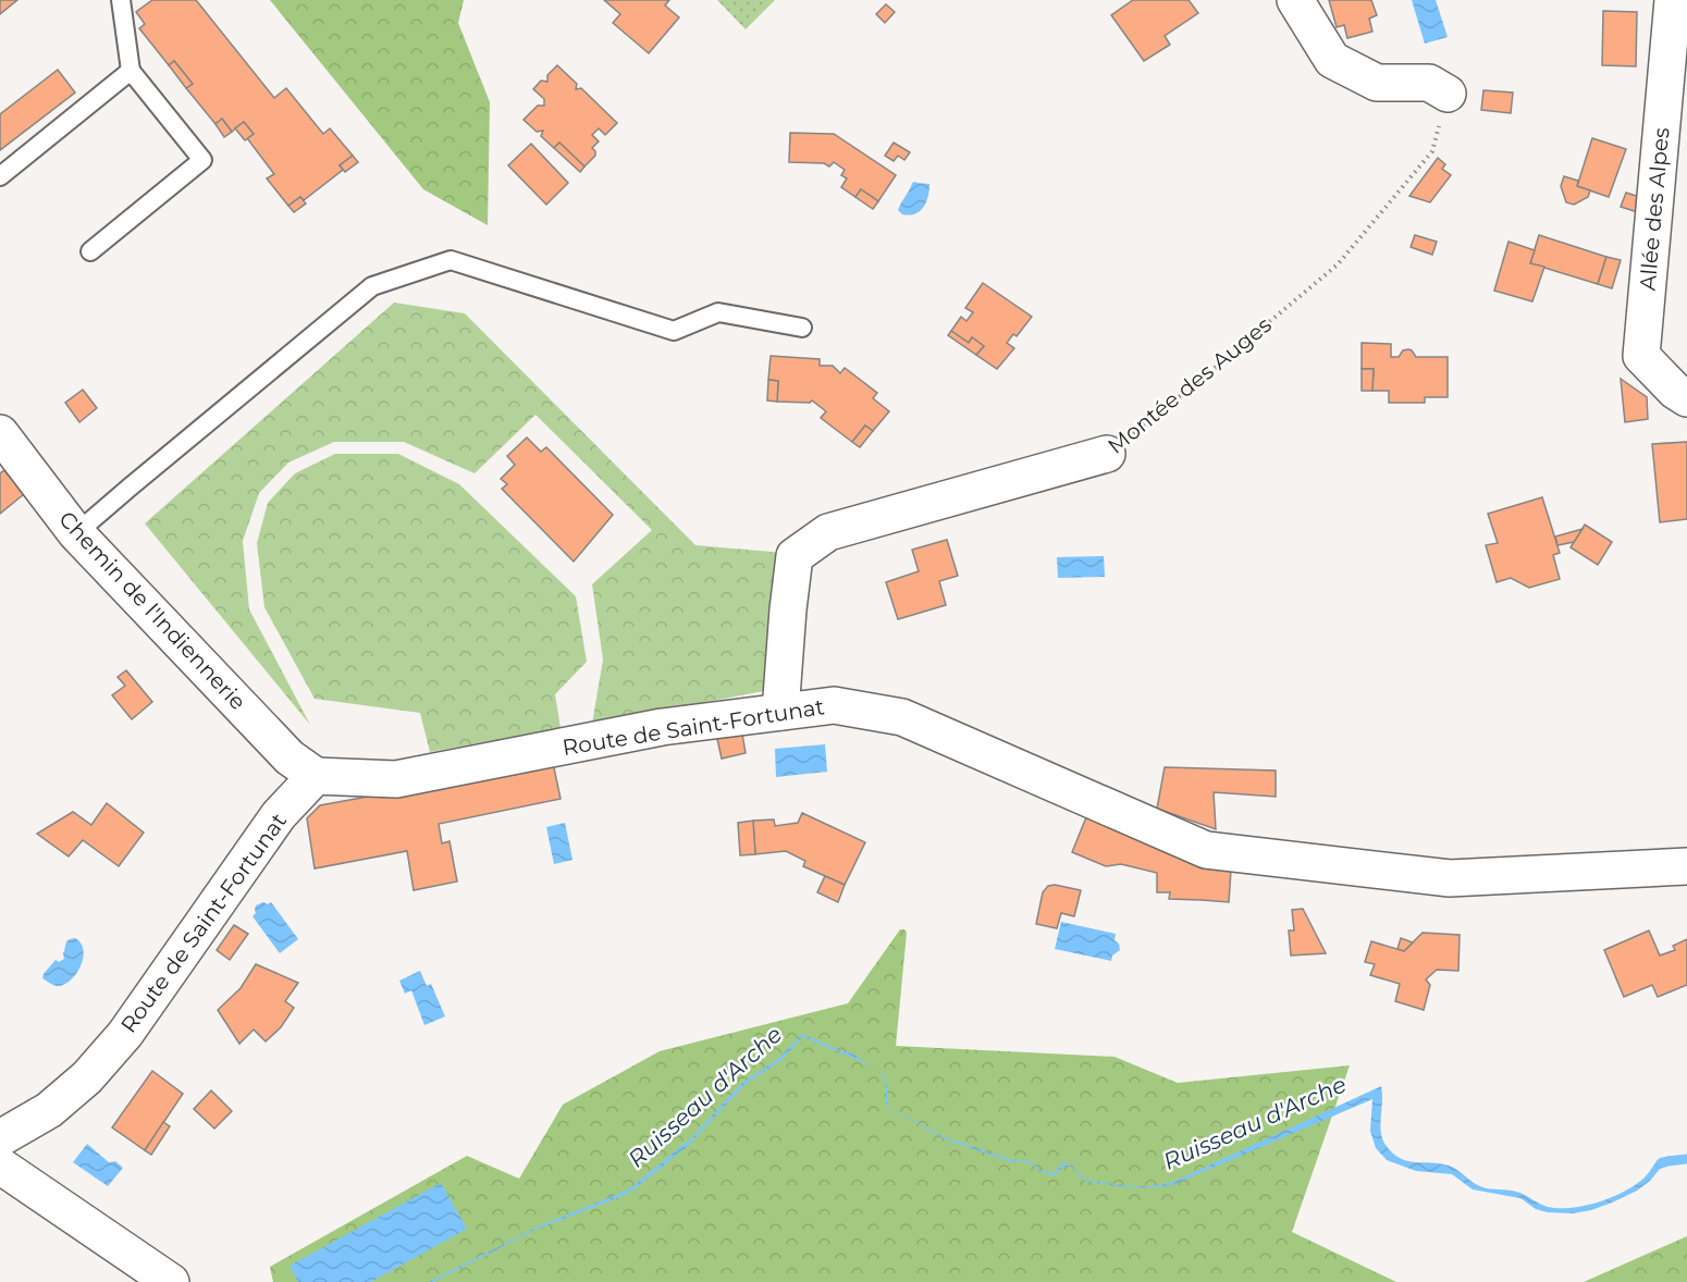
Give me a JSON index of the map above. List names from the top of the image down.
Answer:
{
  "streets": {
    "street": [
      "Allée des Alpes",
      "Montée des Auges",
      "Chemin de l'Indiennerie",
      "Route de Saint-Fortunat"
    ]
  },
  "crossings": [
    ["Montée des Auges", "Route de Saint-Fortunat"],
    ["Chemin de l'Indiennerie", "Route de Saint-Fortunat"]
  ],
  "water": ["Ruisseau d'Arche"]
}
